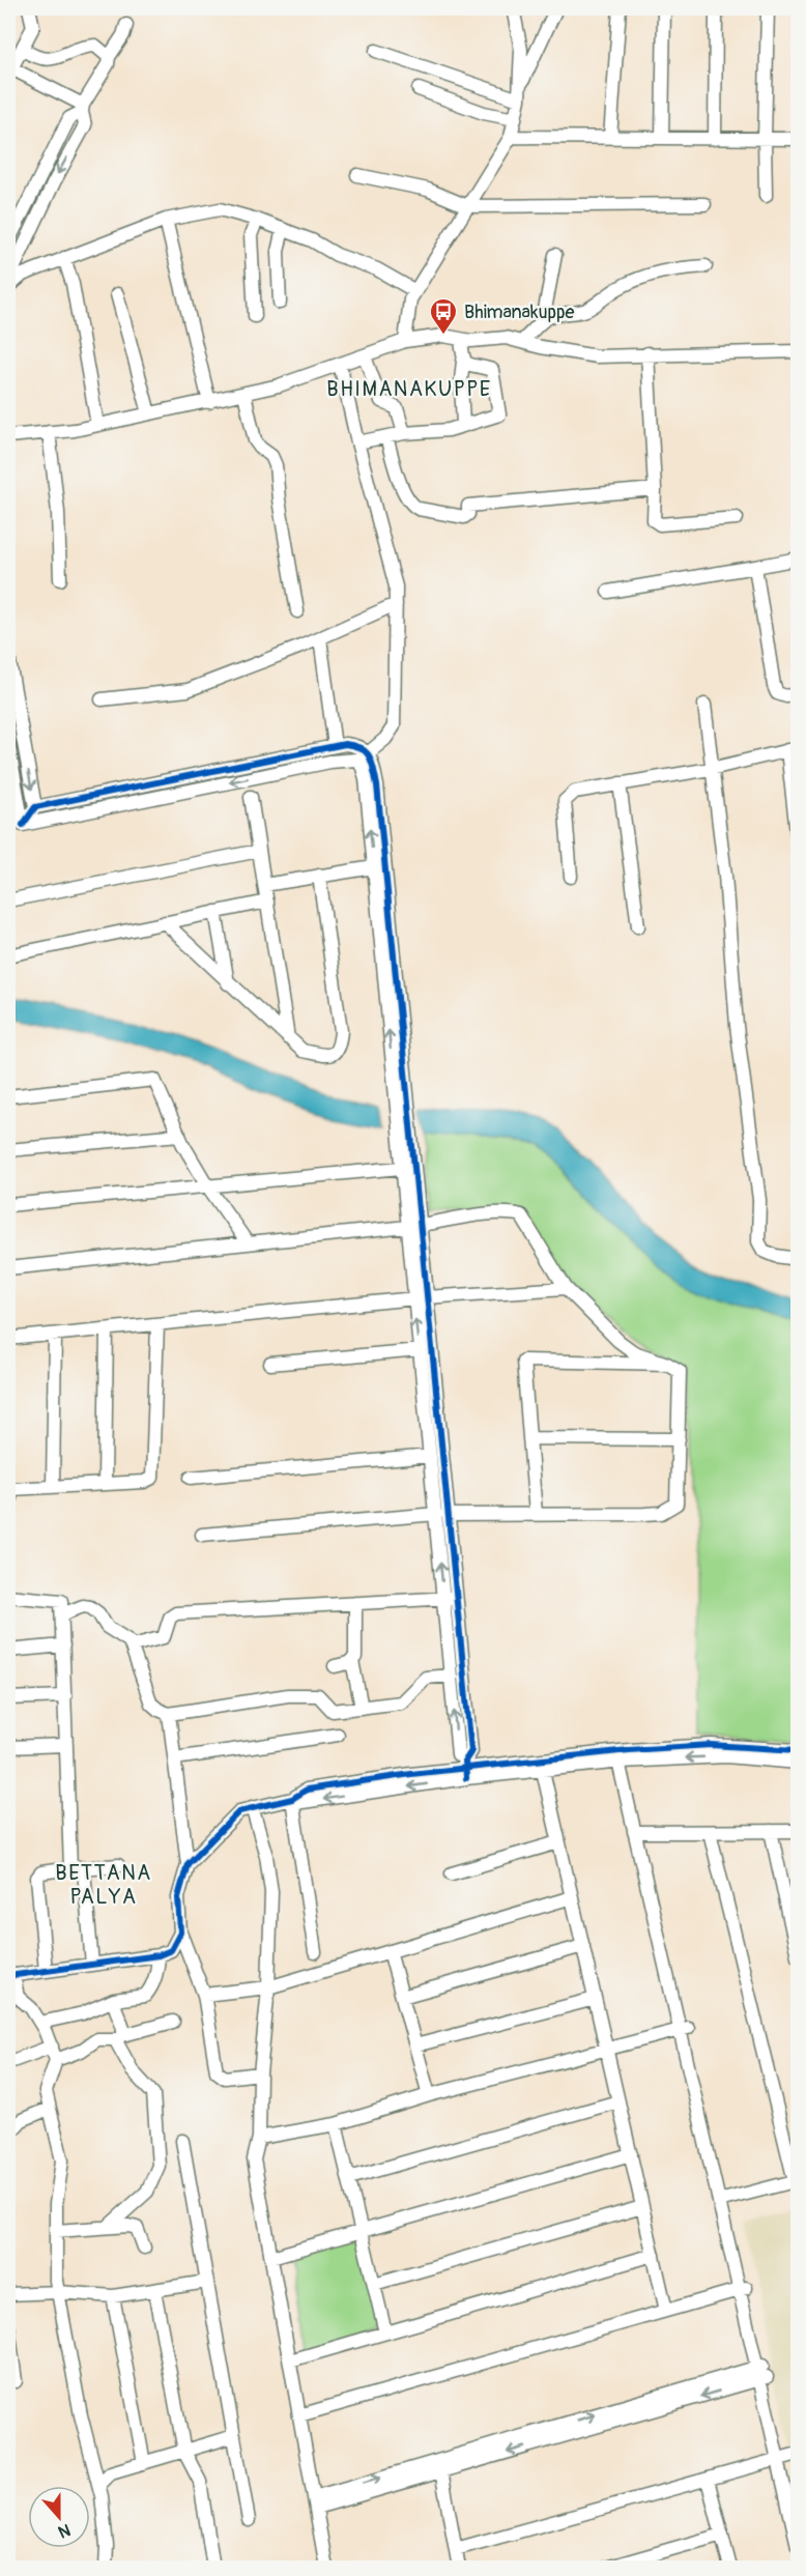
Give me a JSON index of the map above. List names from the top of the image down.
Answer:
{
  "districts": ["BHIMANAKUPPE", "BETTANA PALYA"],
  "places": {
    "bus stop": ["Bhimanakuppe"]
  },
  "north": "bottom"
}
